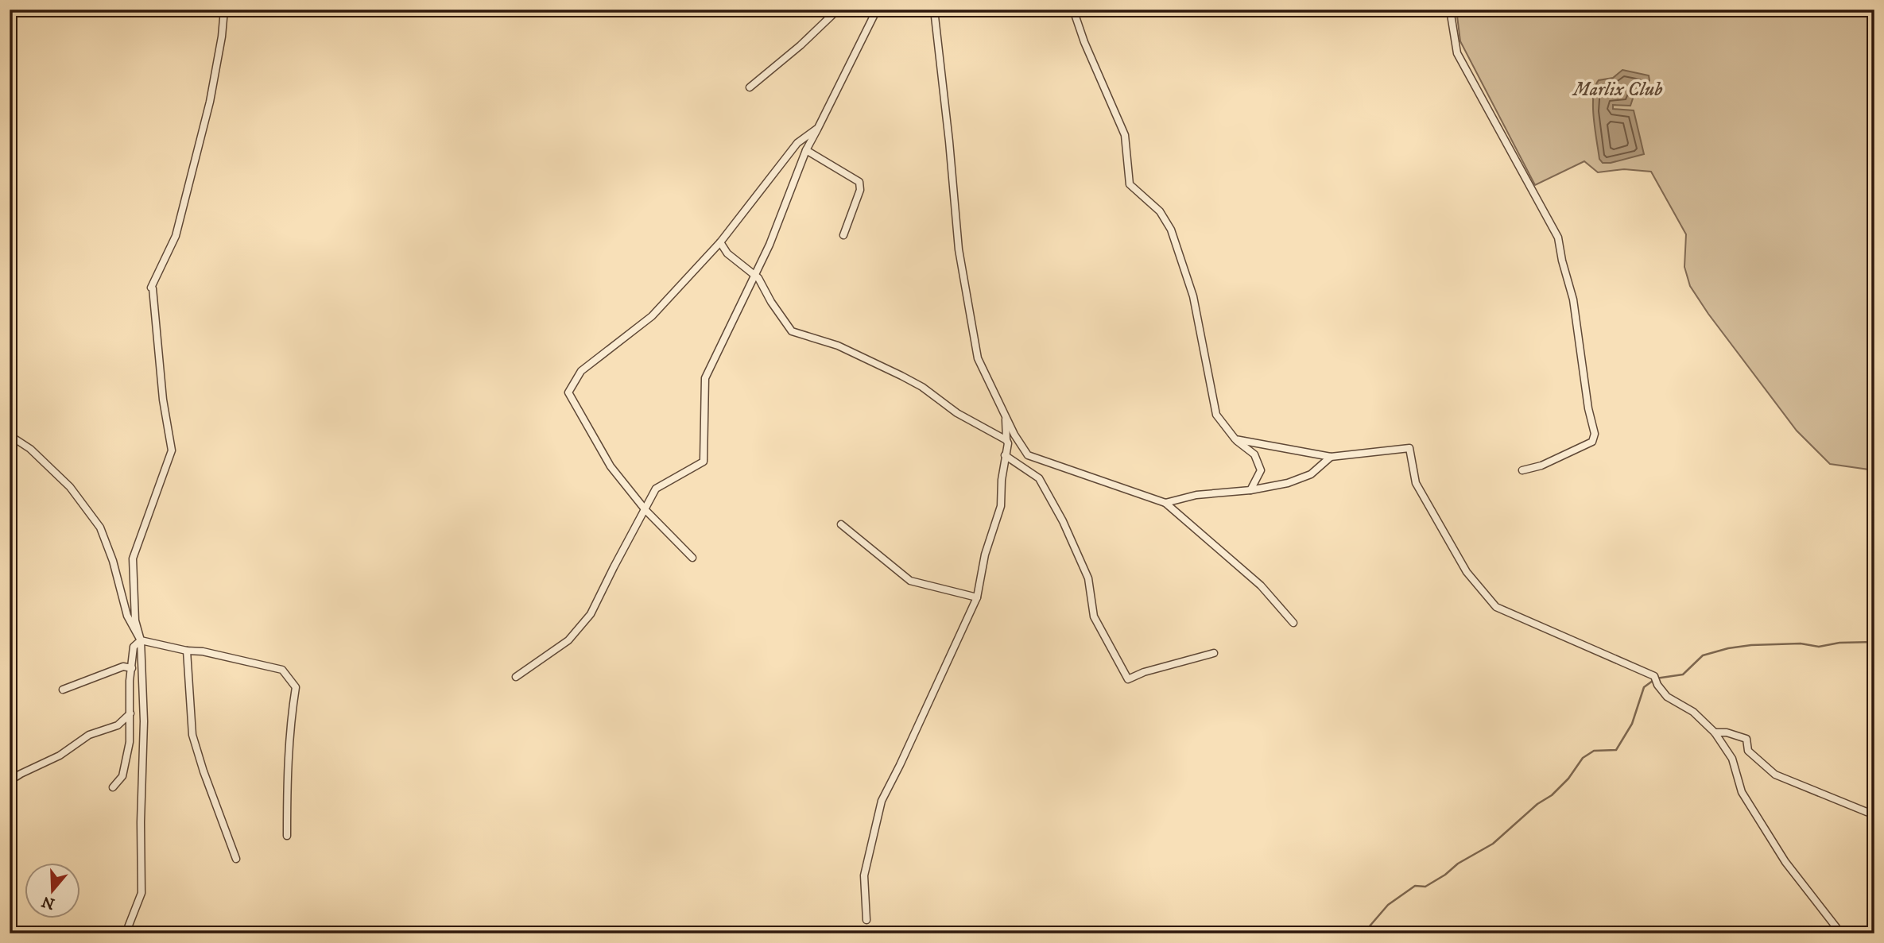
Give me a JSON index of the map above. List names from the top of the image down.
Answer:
{
  "parks": ["Marlix Club"],
  "north": "bottom"
}
